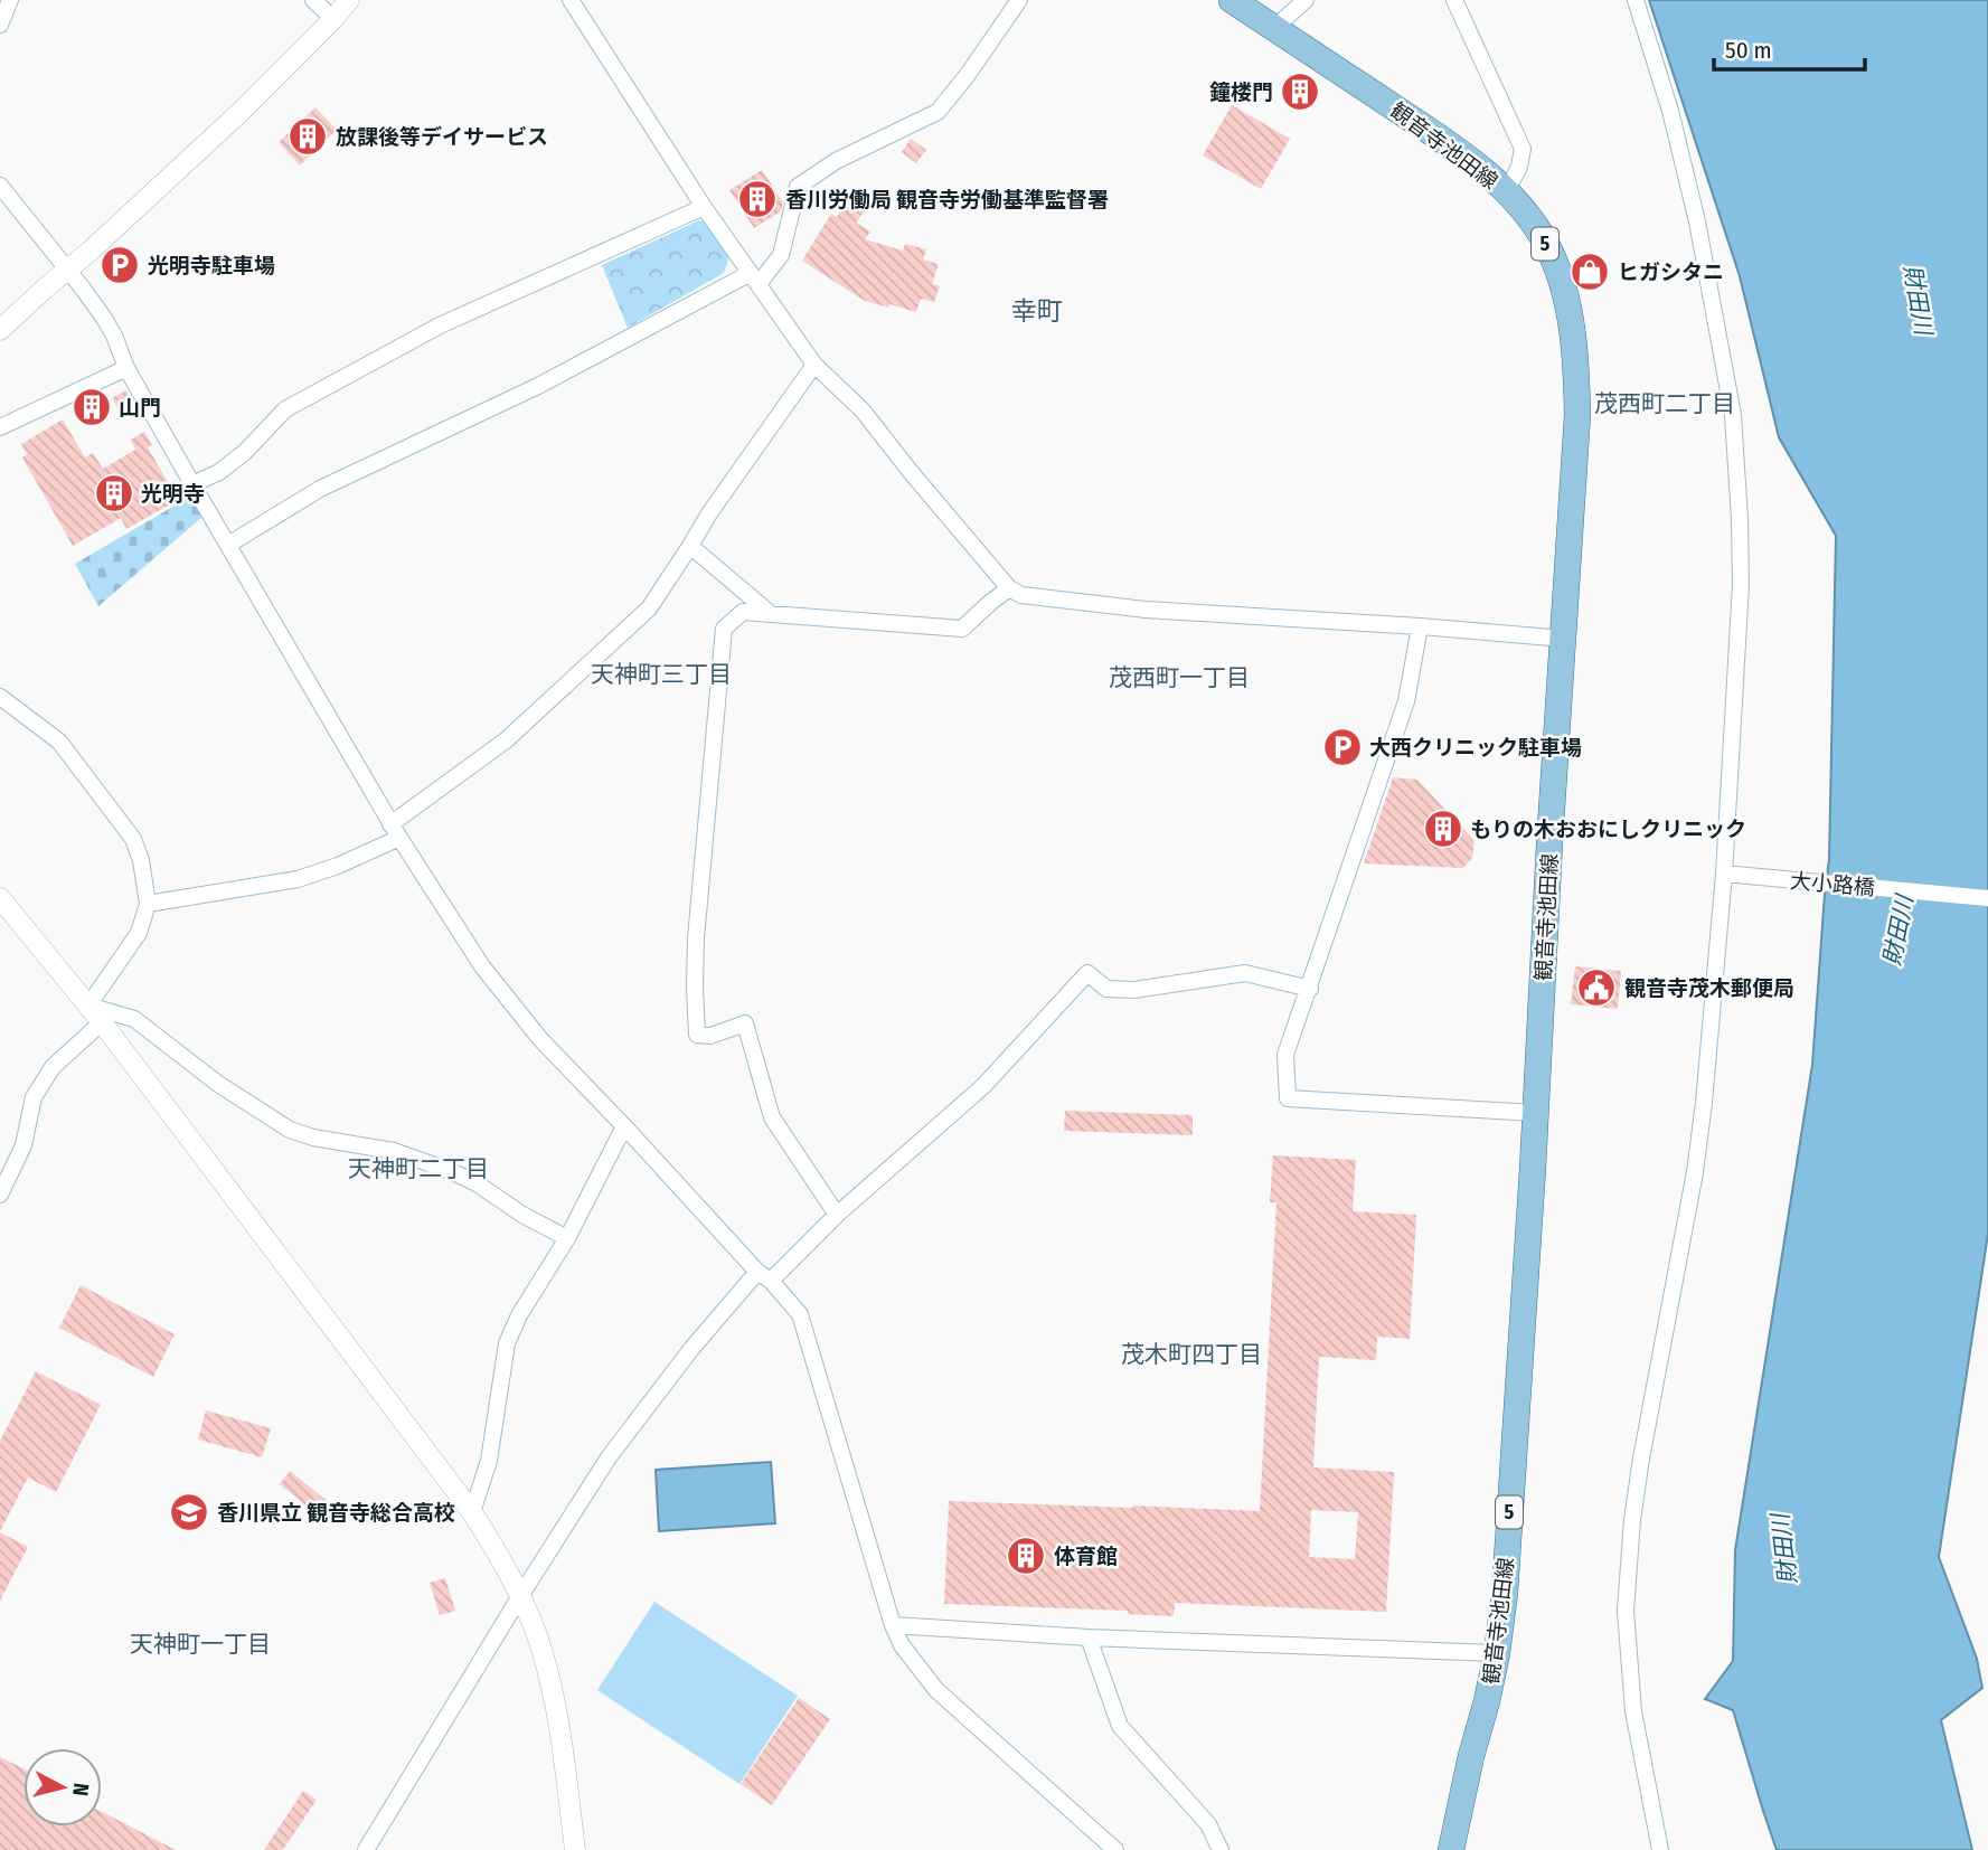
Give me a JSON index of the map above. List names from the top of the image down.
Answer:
{
  "streets": {
    "main road": ["観音寺池田線", "5"],
    "street": ["大小路橋"]
  },
  "districts": [
    "幸町",
    "茂西町二丁目",
    "天神町三丁目",
    "茂西町一丁目",
    "天神町二丁目",
    "茂木町四丁目",
    "天神町一丁目"
  ],
  "water": ["財田川"],
  "places": {
    "building": [
      "鐘楼門",
      "放課後等デイサービス",
      "香川労働局 観音寺労働基準監督署",
      "山門",
      "光明寺",
      "もりの木おおにしクリニック",
      "体育館"
    ],
    "parking": ["光明寺駐車場", "大西クリニック駐車場"],
    "shop": ["ヒガシタニ"],
    "public building": ["観音寺茂木郵便局"],
    "school or university": ["香川県立 観音寺総合高校"]
  },
  "scale_bar": "50 m",
  "north": "right"
}
